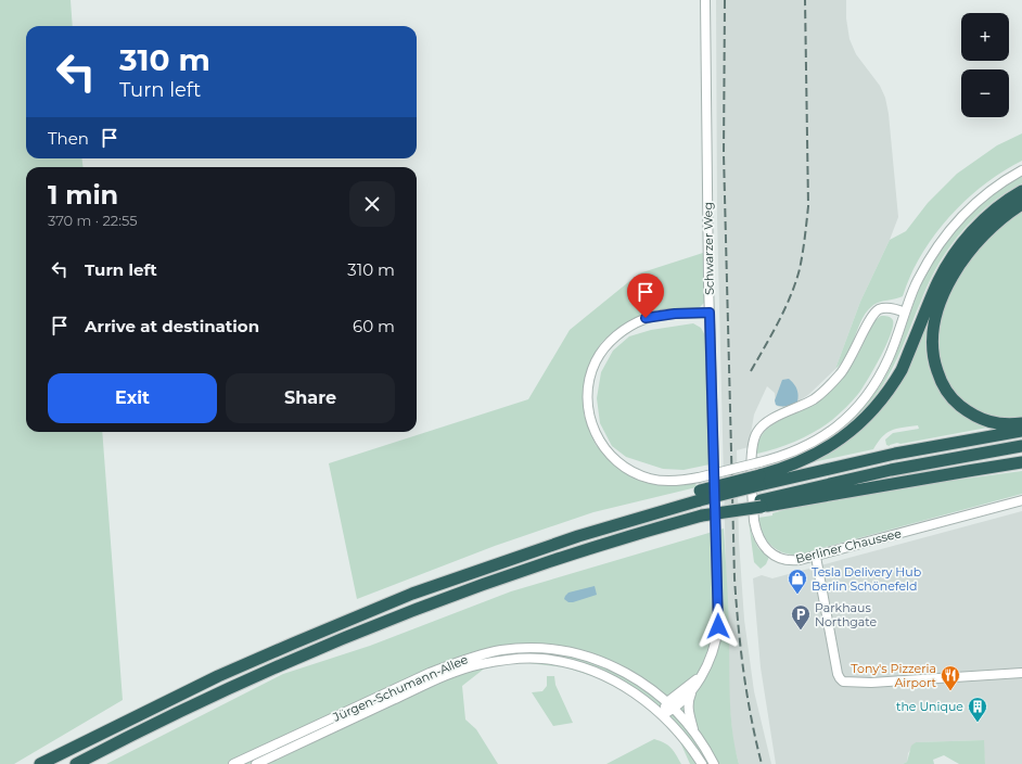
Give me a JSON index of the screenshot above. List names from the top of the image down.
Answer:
{
  "streets": {
    "street": ["Schwarzer Weg", "Berliner Chaussee", "Jürgen-Schumann-Allee"]
  },
  "crossings": [
    ["Schwarzer Weg", "Jürgen-Schumann-Allee"]
  ],
  "places": {
    "shop": ["Tesla Delivery Hub Berlin Schönefeld"],
    "parking": ["Parkhaus Northgate"],
    "restaurant": ["Tony's Pizzeria Airport"],
    "building": ["the Unique"]
  },
  "page": {
    "map_buttons": ["+", "−"],
    "turn": ["310 m", "Turn left"],
    "then": "Then",
    "heading": ["1 min", "370 m · 22:55"],
    "list": [
      {
        "name": "Turn left",
        "value": "310 m"
      },
      {
        "name": "Arrive at destination",
        "value": "60 m"
      }
    ],
    "buttons": ["Exit", "Share"]
  }
}
